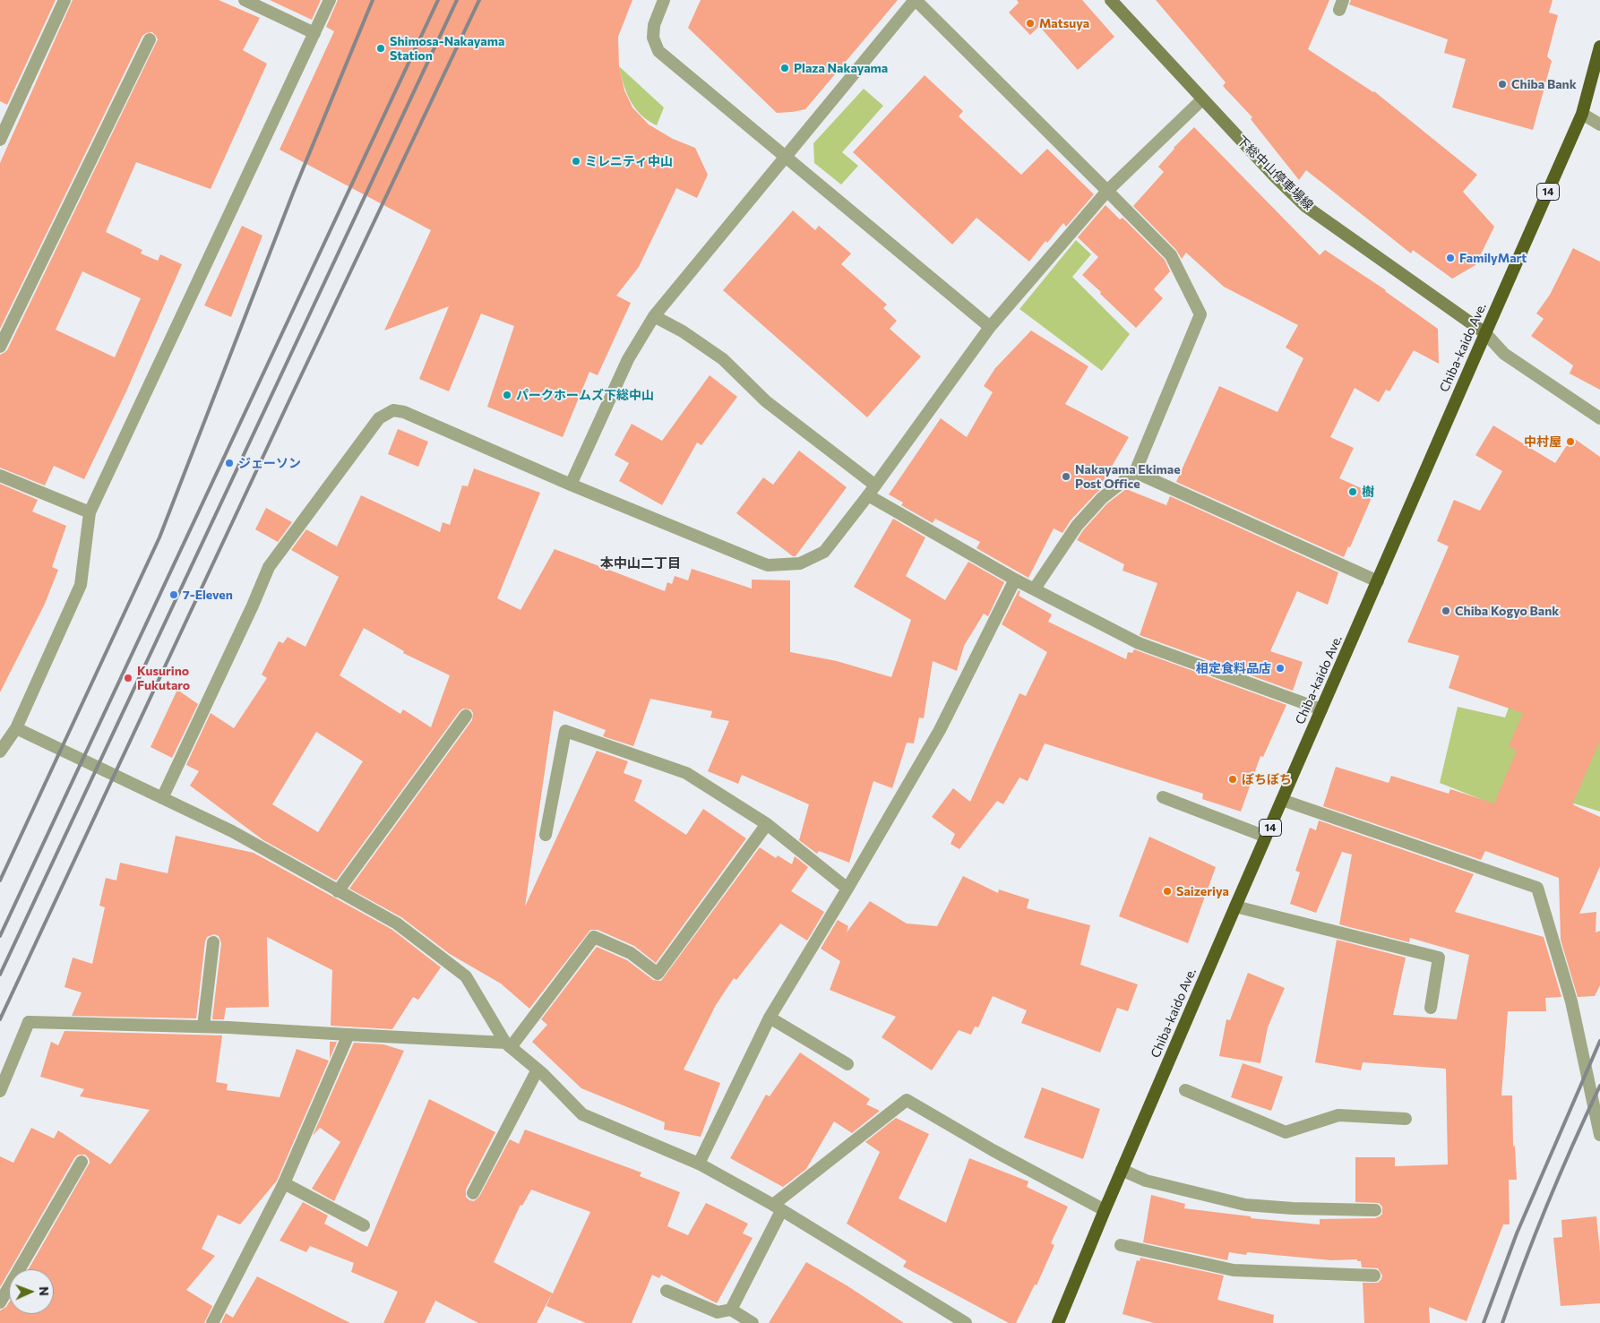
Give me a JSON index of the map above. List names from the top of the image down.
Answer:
{
  "streets": {
    "highway": ["14", "Chiba-kaido Ave."],
    "main road": ["下総中山停車場線"]
  },
  "crossings": [
    ["下総中山停車場線", "Chiba-kaido Ave."]
  ],
  "districts": ["本中山二丁目"],
  "places": [
    "Matsuya",
    "Shimosa-Nakayama Station",
    "Plaza Nakayama",
    "Chiba Bank",
    "ミレニティ中山",
    "FamilyMart",
    "パークホームズ下総中山",
    "中村屋",
    "ジェーソン",
    "Nakayama Ekimae Post Office",
    "樹",
    "7-Eleven",
    "Chiba Kogyo Bank",
    "相定食料品店",
    "Kusurino Fukutaro",
    "ぼちぼち",
    "Saizeriya"
  ],
  "north": "right"
}
